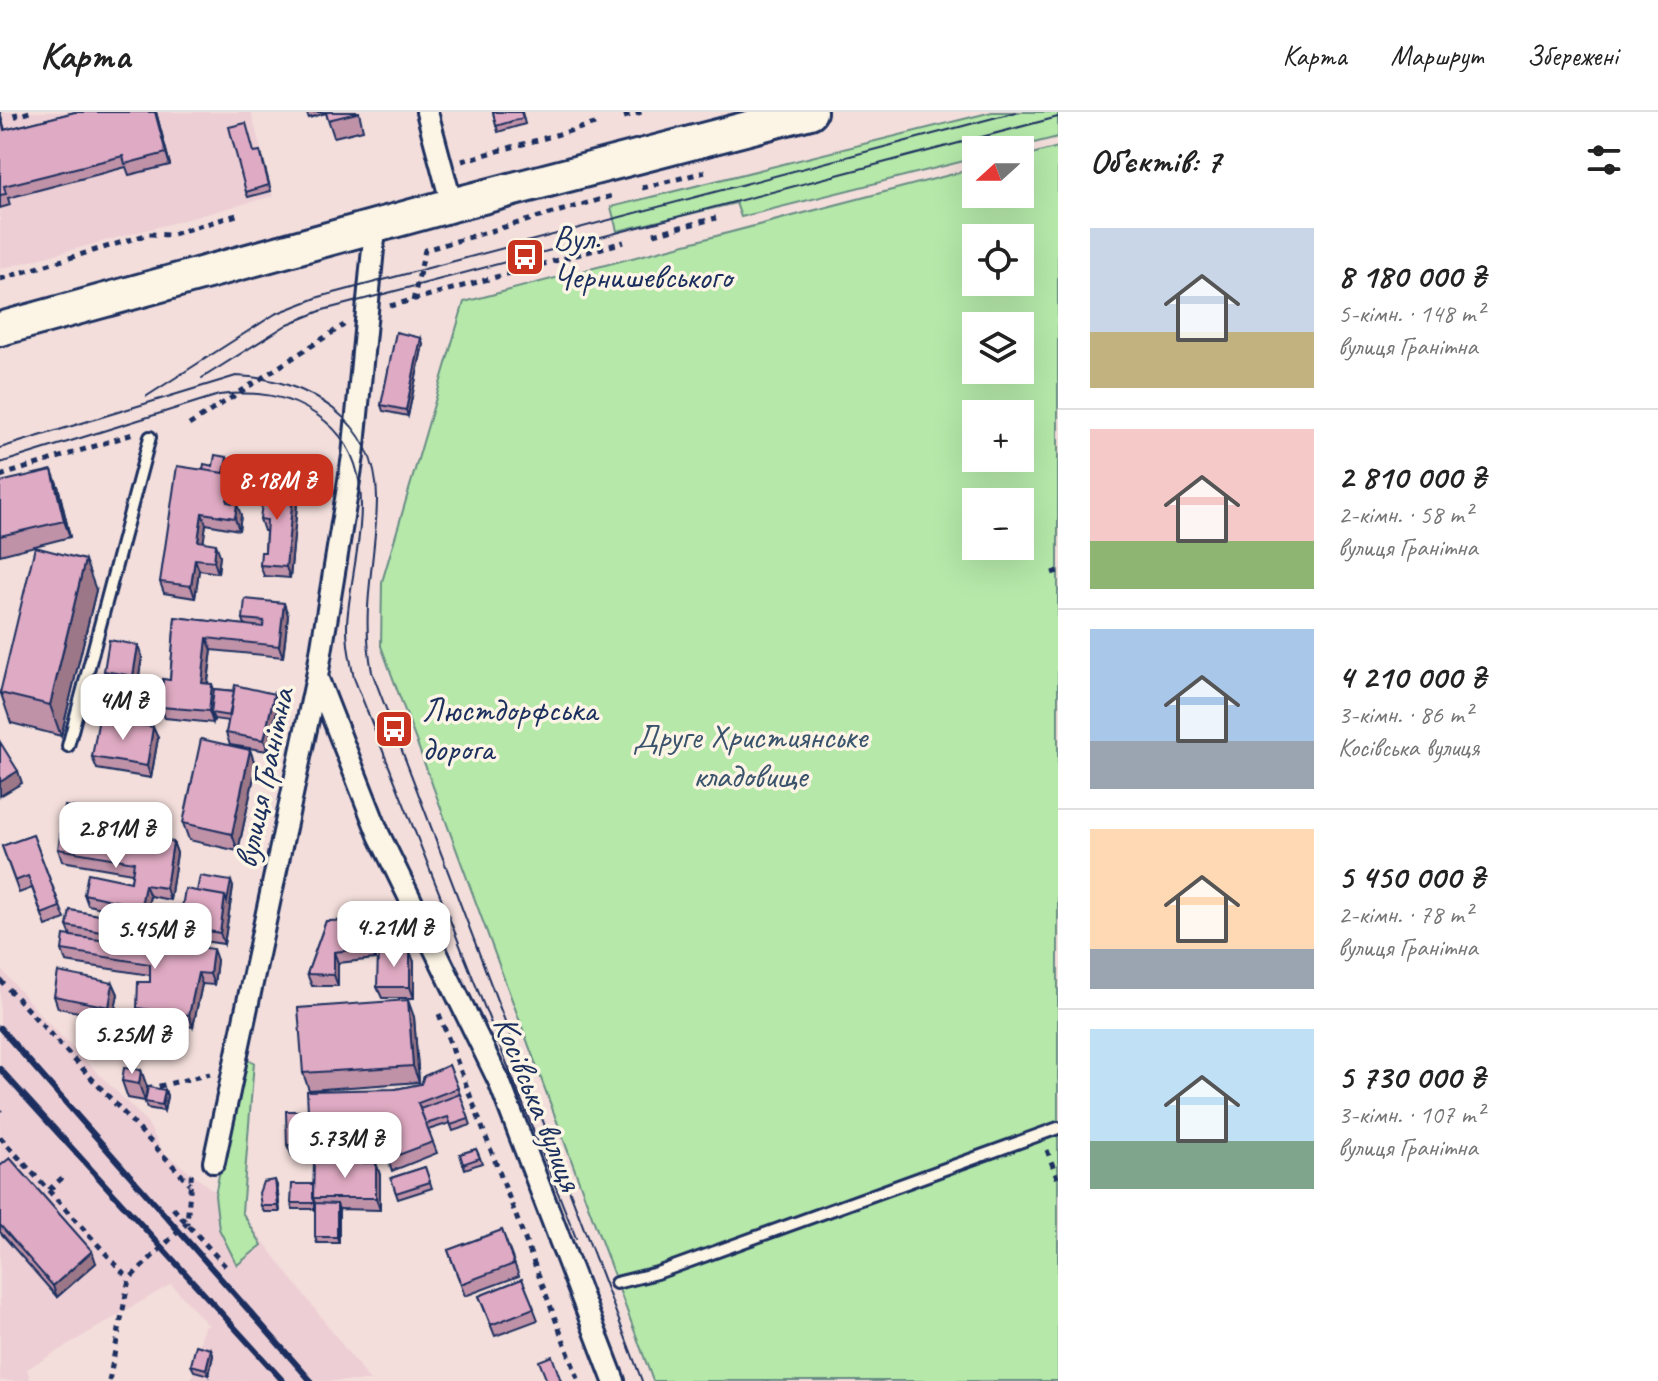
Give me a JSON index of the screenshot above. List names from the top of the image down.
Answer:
{
  "streets": {
    "street": ["вулиця Гранітна", "Косівська вулиця"]
  },
  "crossings": [
    ["вулиця Гранітна", "Косівська вулиця"]
  ],
  "parks": ["Друге Християнське кладовище"],
  "places": {
    "bus stop": ["Вул. Чернишевського", "Люстдорфська дорога"]
  },
  "north": "left",
  "page": {
    "header": "Карта",
    "nav": ["Карта", "Маршрут", "Збережені"],
    "heading": "Об’єктів: 7",
    "map_buttons": ["+", "−"],
    "list": [
      {
        "name": "8 180 000 ₴",
        "note": "5-кімн. · 148 m² · вулиця Гранітна"
      },
      {
        "name": "2 810 000 ₴",
        "note": "2-кімн. · 58 m² · вулиця Гранітна"
      },
      {
        "name": "4 210 000 ₴",
        "note": "3-кімн. · 86 m² · Косівська вулиця"
      },
      {
        "name": "5 450 000 ₴",
        "note": "2-кімн. · 78 m² · вулиця Гранітна"
      },
      {
        "name": "5 730 000 ₴",
        "note": "3-кімн. · 107 m² · вулиця Гранітна"
      }
    ],
    "price": [
      "8.18M ₴",
      "4M ₴",
      "2.81M ₴",
      "4.21M ₴",
      "5.45M ₴",
      "5.25M ₴",
      "5.73M ₴"
    ]
  }
}
